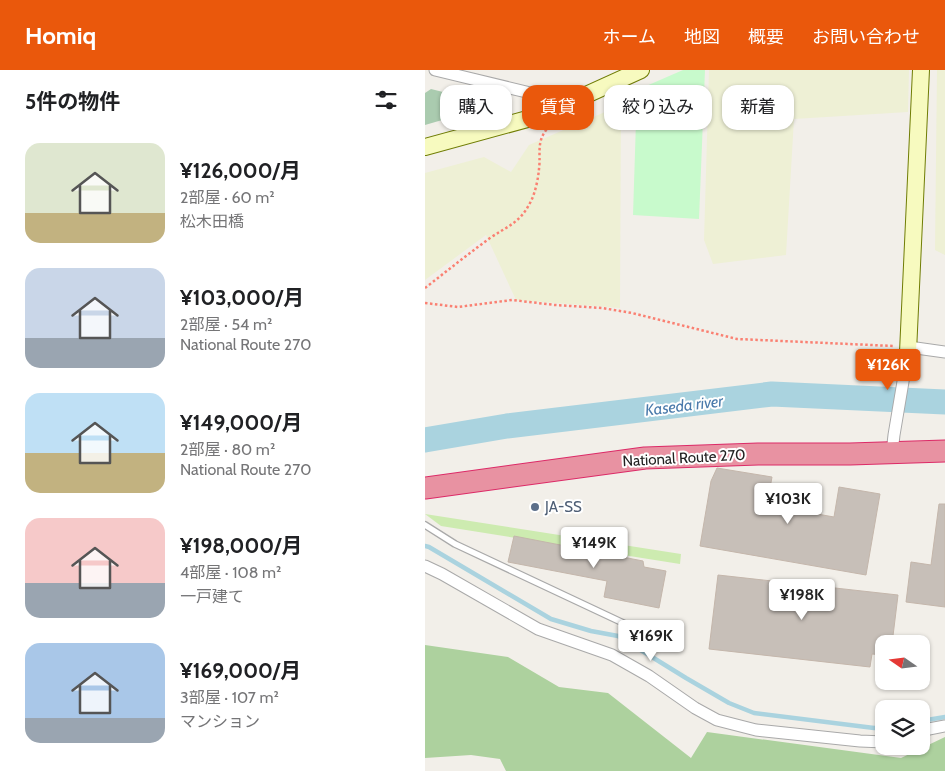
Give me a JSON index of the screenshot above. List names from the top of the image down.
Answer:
{
  "streets": {
    "highway": ["National Route 270"]
  },
  "water": ["Kaseda river"],
  "places": ["JA-SS"],
  "north": "left",
  "page": {
    "header": "Homiq",
    "nav": [
      "ホーム",
      "地図",
      "概要",
      "お問い合わせ"
    ],
    "heading": "5件の物件",
    "chip": [
      "購入",
      "賃貸",
      "絞り込み",
      "新着"
    ],
    "list": [
      {
        "name": "¥126,000/月",
        "note": "2部屋 · 60 m² · 松木田橋"
      },
      {
        "name": "¥103,000/月",
        "note": "2部屋 · 54 m² · National Route 270"
      },
      {
        "name": "¥149,000/月",
        "note": "2部屋 · 80 m² · National Route 270"
      },
      {
        "name": "¥198,000/月",
        "note": "4部屋 · 108 m² · 一戸建て"
      },
      {
        "name": "¥169,000/月",
        "note": "3部屋 · 107 m² · マンション"
      }
    ],
    "price": [
      "¥126K",
      "¥103K",
      "¥149K",
      "¥198K",
      "¥169K"
    ]
  }
}
